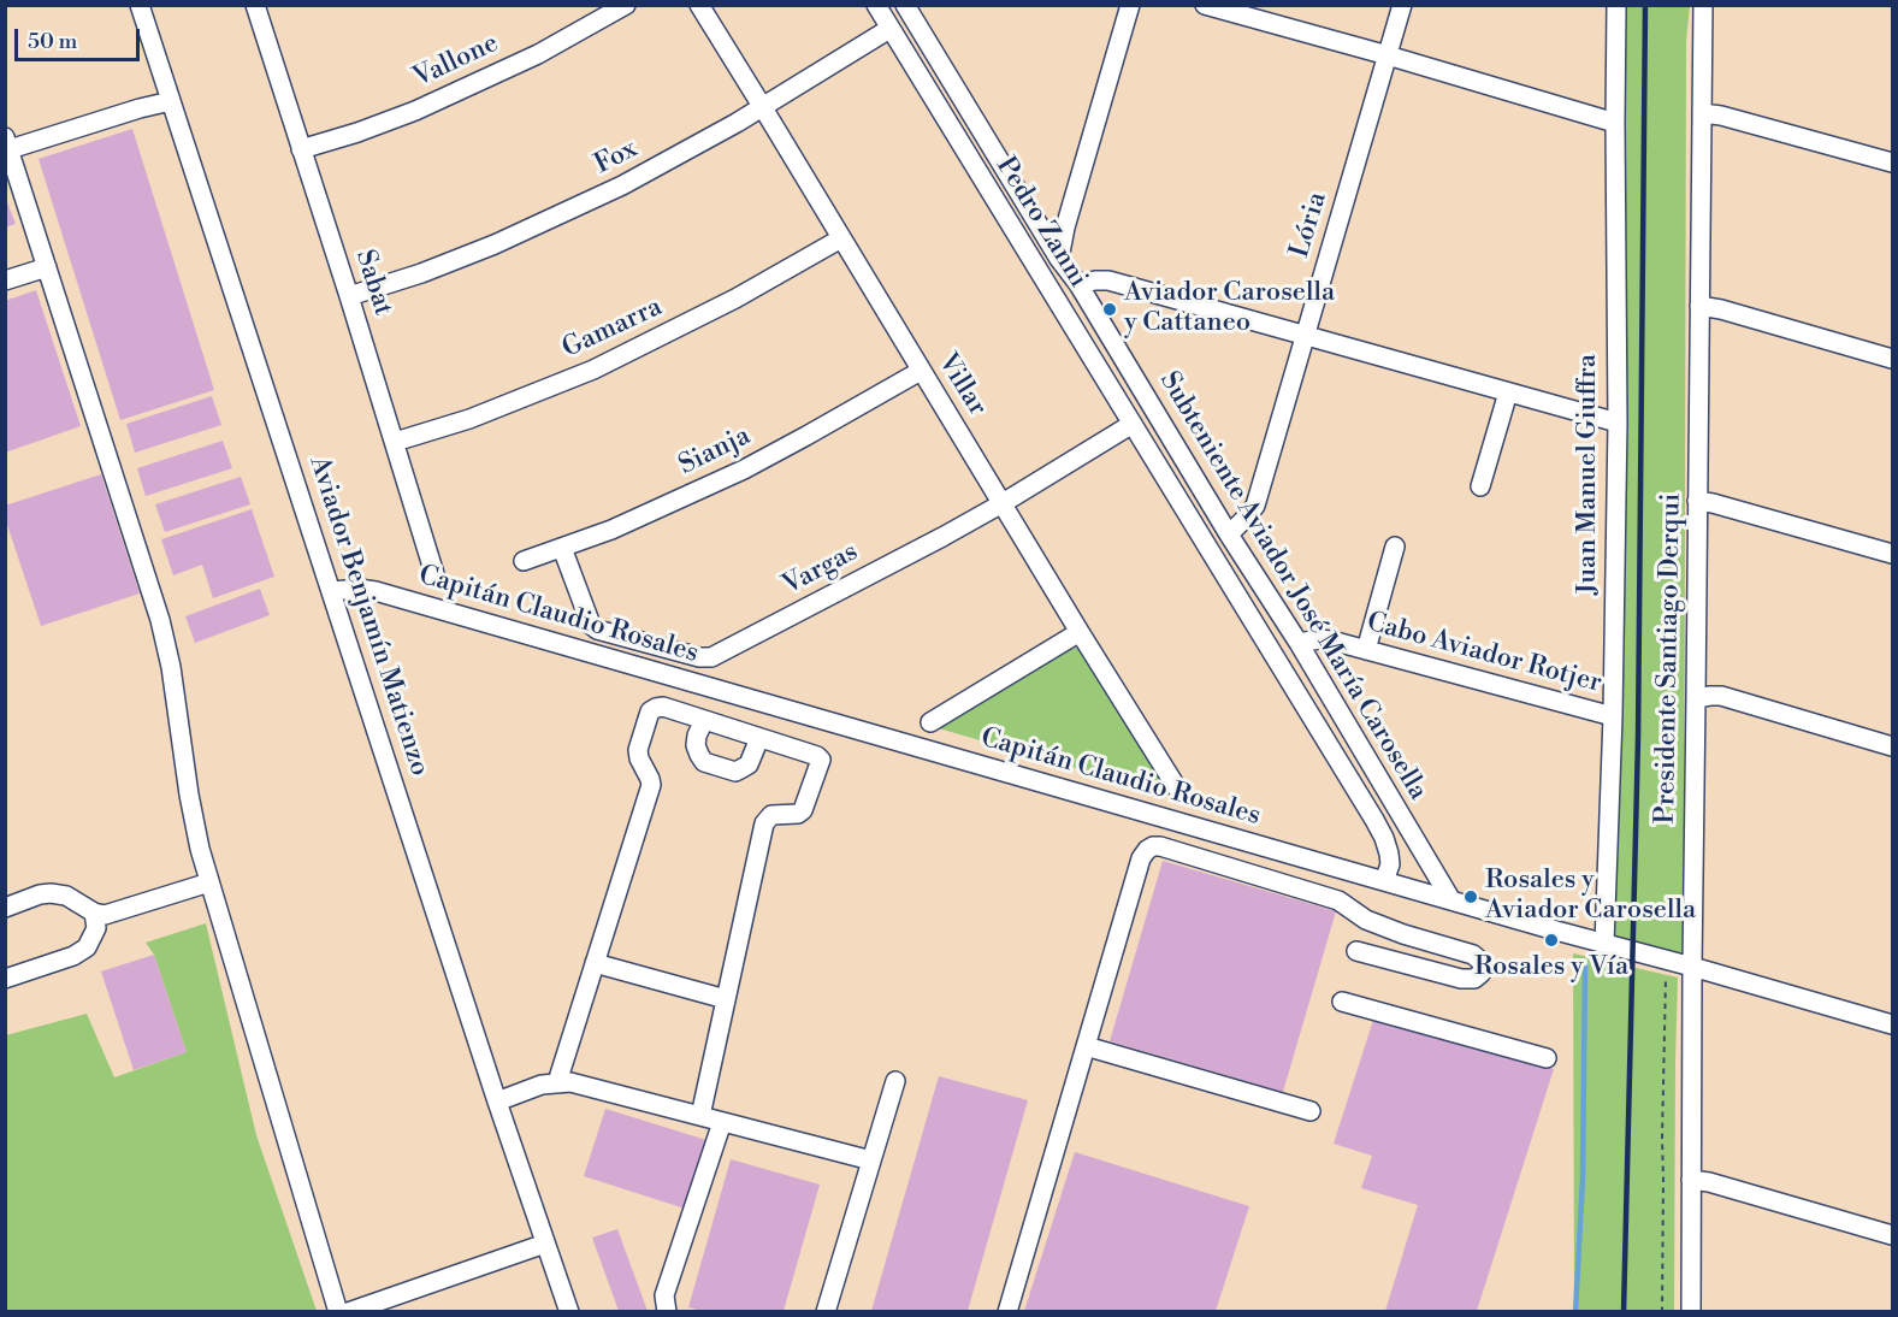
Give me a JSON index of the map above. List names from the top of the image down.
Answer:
{
  "streets": {
    "street": [
      "Vallone",
      "Fox",
      "Pedro Zanni",
      "Lória",
      "Sabat",
      "Gamarra",
      "Villar",
      "Sianja",
      "Juan Manuel Giuffra",
      "Vargas",
      "Subteniente Aviador José María Carosella",
      "Capitán Claudio Rosales",
      "Aviador Benjamín Matienzo",
      "Cabo Aviador Rotjer",
      "Presidente Santiago Derqui"
    ]
  },
  "crossings": [
    ["Vallone", "Sabat"],
    ["Fox", "Pedro Zanni"],
    ["Fox", "Sabat"],
    ["Fox", "Villar"],
    ["Pedro Zanni", "Vargas"],
    ["Pedro Zanni", "Capitán Claudio Rosales"],
    ["Lória", "Subteniente Aviador José María Carosella"],
    ["Sabat", "Gamarra"],
    ["Gamarra", "Villar"],
    ["Villar", "Sianja"],
    ["Villar", "Vargas"],
    ["Sianja", "Vargas"],
    ["Juan Manuel Giuffra", "Capitán Claudio Rosales"],
    ["Juan Manuel Giuffra", "Cabo Aviador Rotjer"],
    ["Subteniente Aviador José María Carosella", "Capitán Claudio Rosales"],
    ["Subteniente Aviador José María Carosella", "Cabo Aviador Rotjer"],
    ["Capitán Claudio Rosales", "Aviador Benjamín Matienzo"],
    ["Capitán Claudio Rosales", "Presidente Santiago Derqui"]
  ],
  "places": ["Aviador Carosella y Cattaneo", "Rosales y Aviador Carosella", "Rosales y Vía"],
  "scale_bar": "50 m"
}
